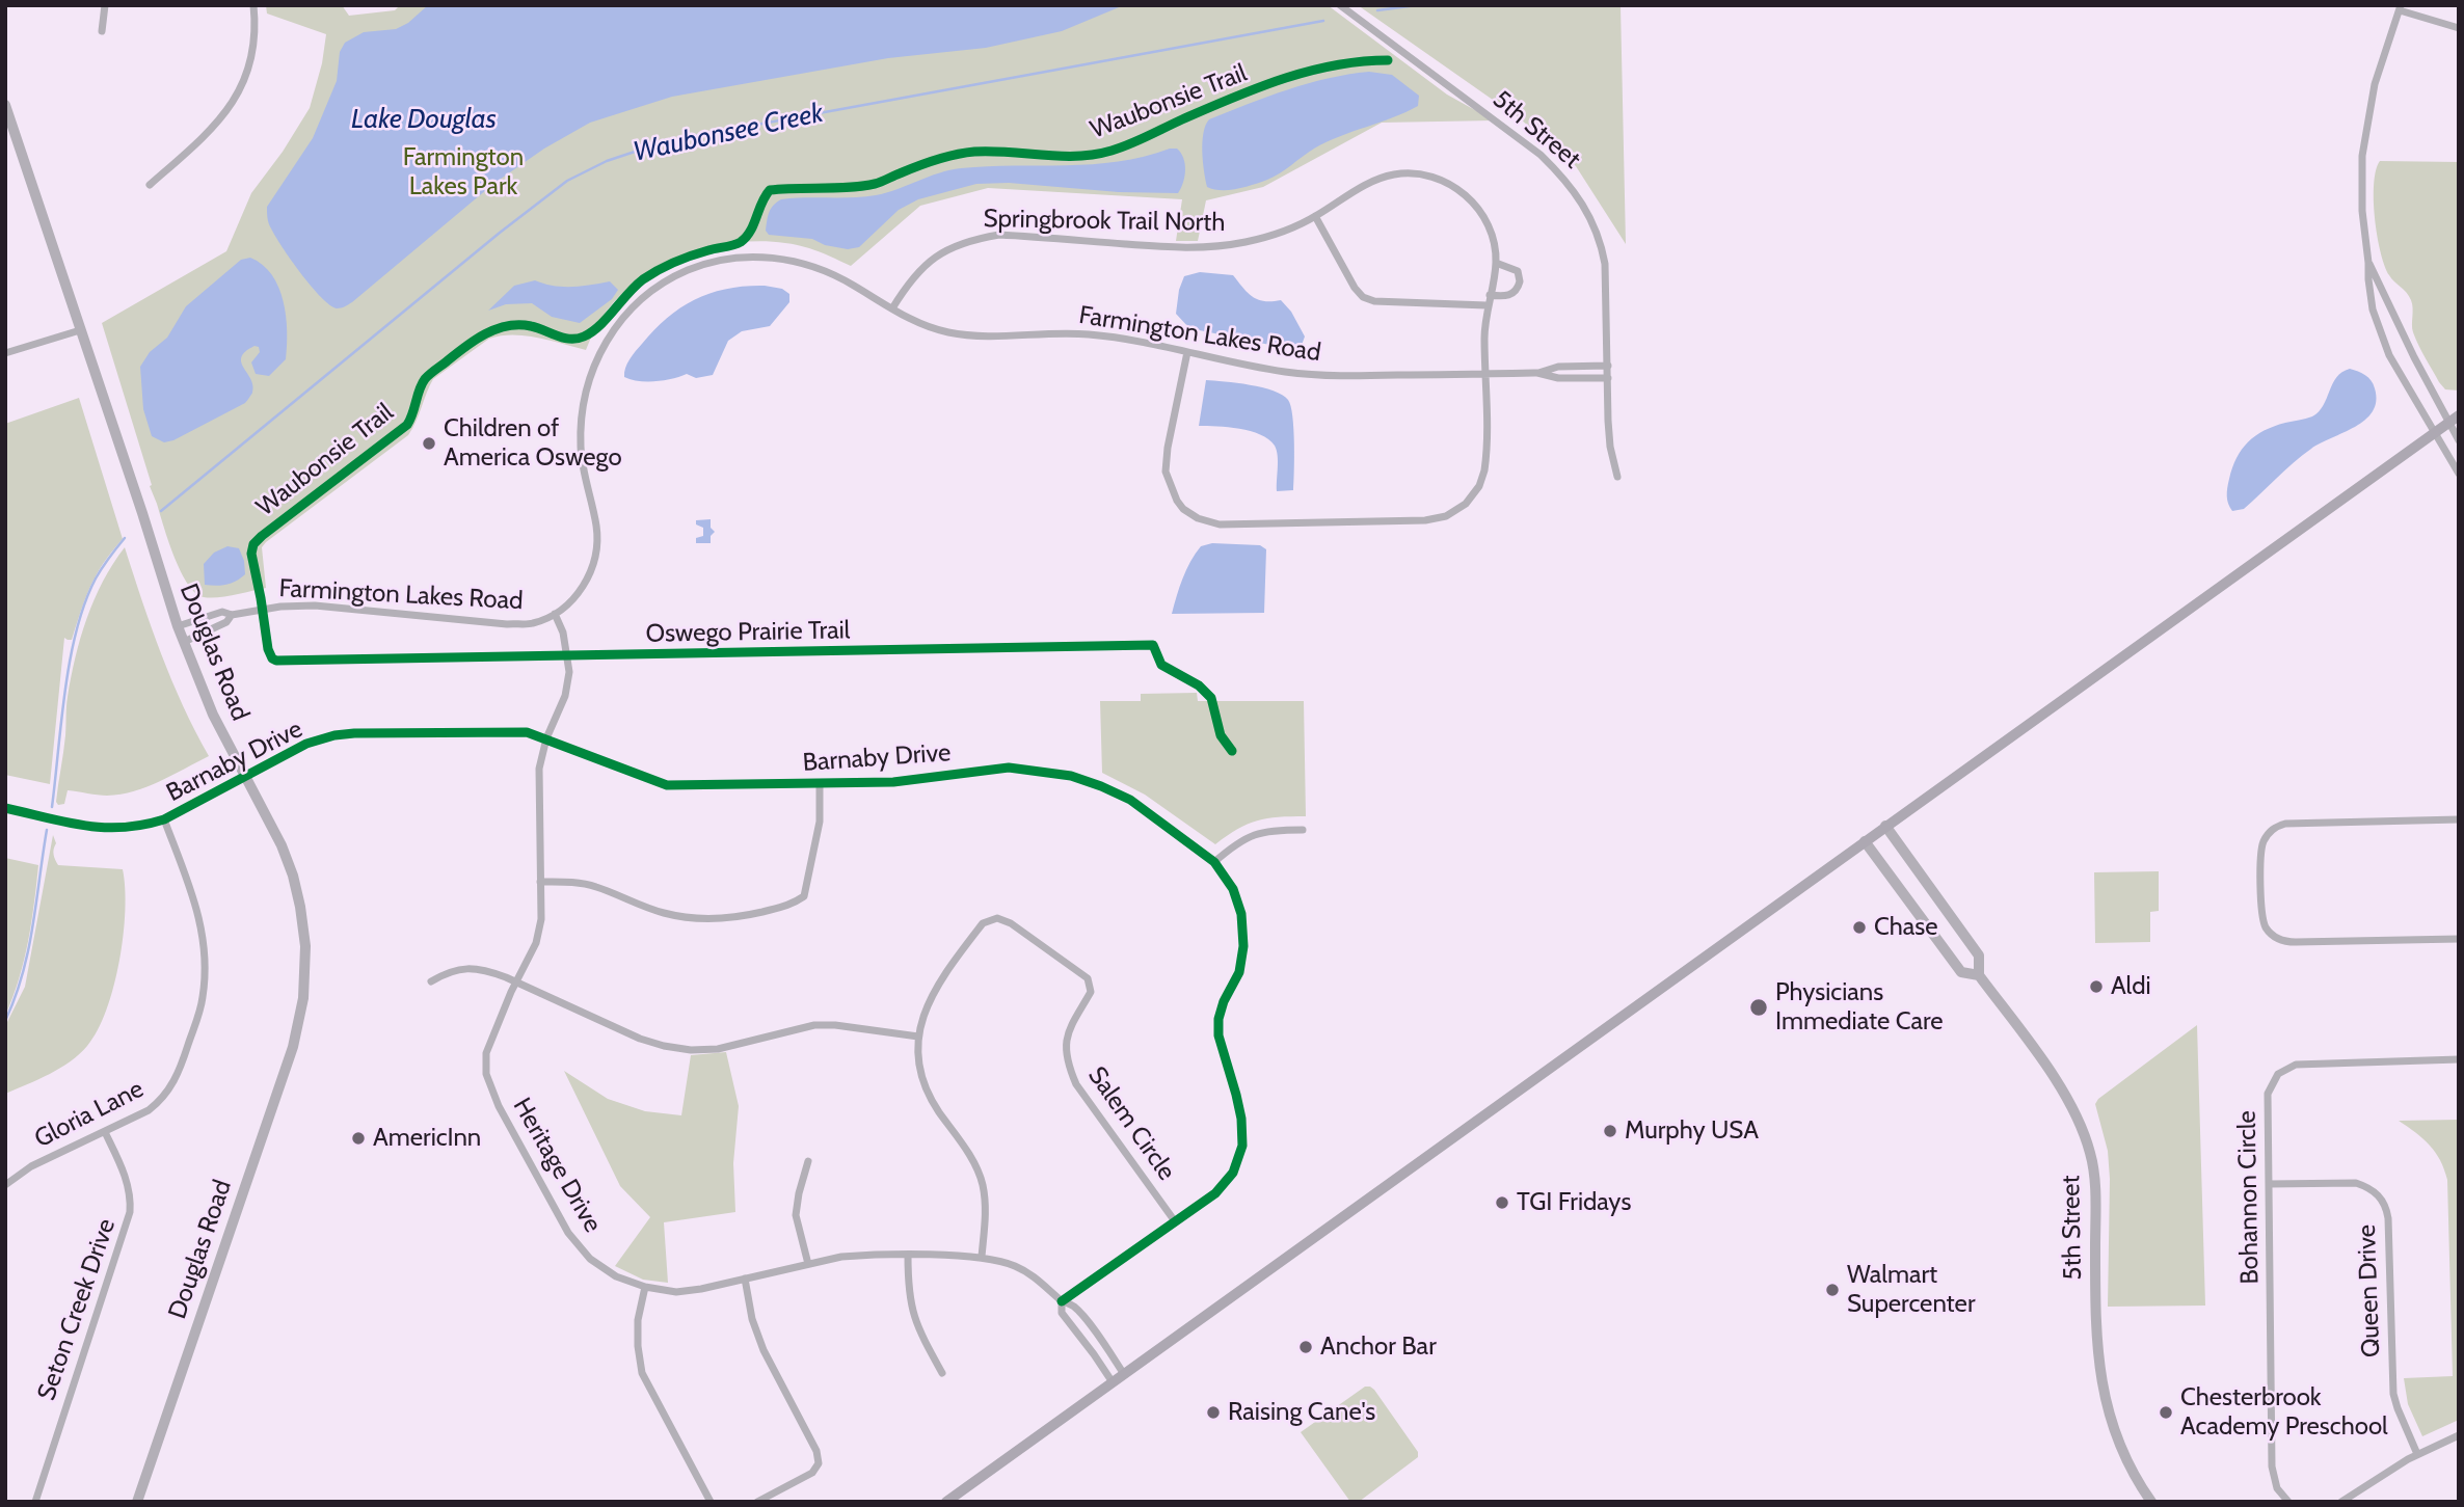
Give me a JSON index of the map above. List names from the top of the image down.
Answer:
{
  "streets": {
    "street": [
      "5th Street",
      "Springbrook Trail North",
      "Farmington Lakes Road",
      "Douglas Road",
      "Barnaby Drive",
      "Gloria Lane",
      "Salem Circle",
      "Heritage Drive",
      "Bohannon Circle",
      "Queen Drive",
      "Seton Creek Drive"
    ],
    "cycle path": ["Waubonsie Trail"]
  },
  "crossings": [
    ["5th Street", "Farmington Lakes Road"],
    ["Springbrook Trail North", "Farmington Lakes Road"],
    ["Farmington Lakes Road", "Douglas Road"],
    ["Farmington Lakes Road", "Heritage Drive"],
    ["Douglas Road", "Barnaby Drive"],
    ["Barnaby Drive", "Gloria Lane"],
    ["Barnaby Drive", "Salem Circle"],
    ["Barnaby Drive", "Heritage Drive"],
    ["Gloria Lane", "Seton Creek Drive"],
    ["Salem Circle", "Heritage Drive"],
    ["Bohannon Circle", "Queen Drive"]
  ],
  "water": ["Lake Douglas", "Waubonsee Creek"],
  "parks": ["Farmington Lakes Park"],
  "places": [
    "Children of America Oswego",
    "Chase",
    "Aldi",
    "Physicians Immediate Care",
    "Murphy USA",
    "AmericInn",
    "TGI Fridays",
    "Walmart Supercenter",
    "Anchor Bar",
    "Raising Cane's",
    "Chesterbrook Academy Preschool"
  ]
}
